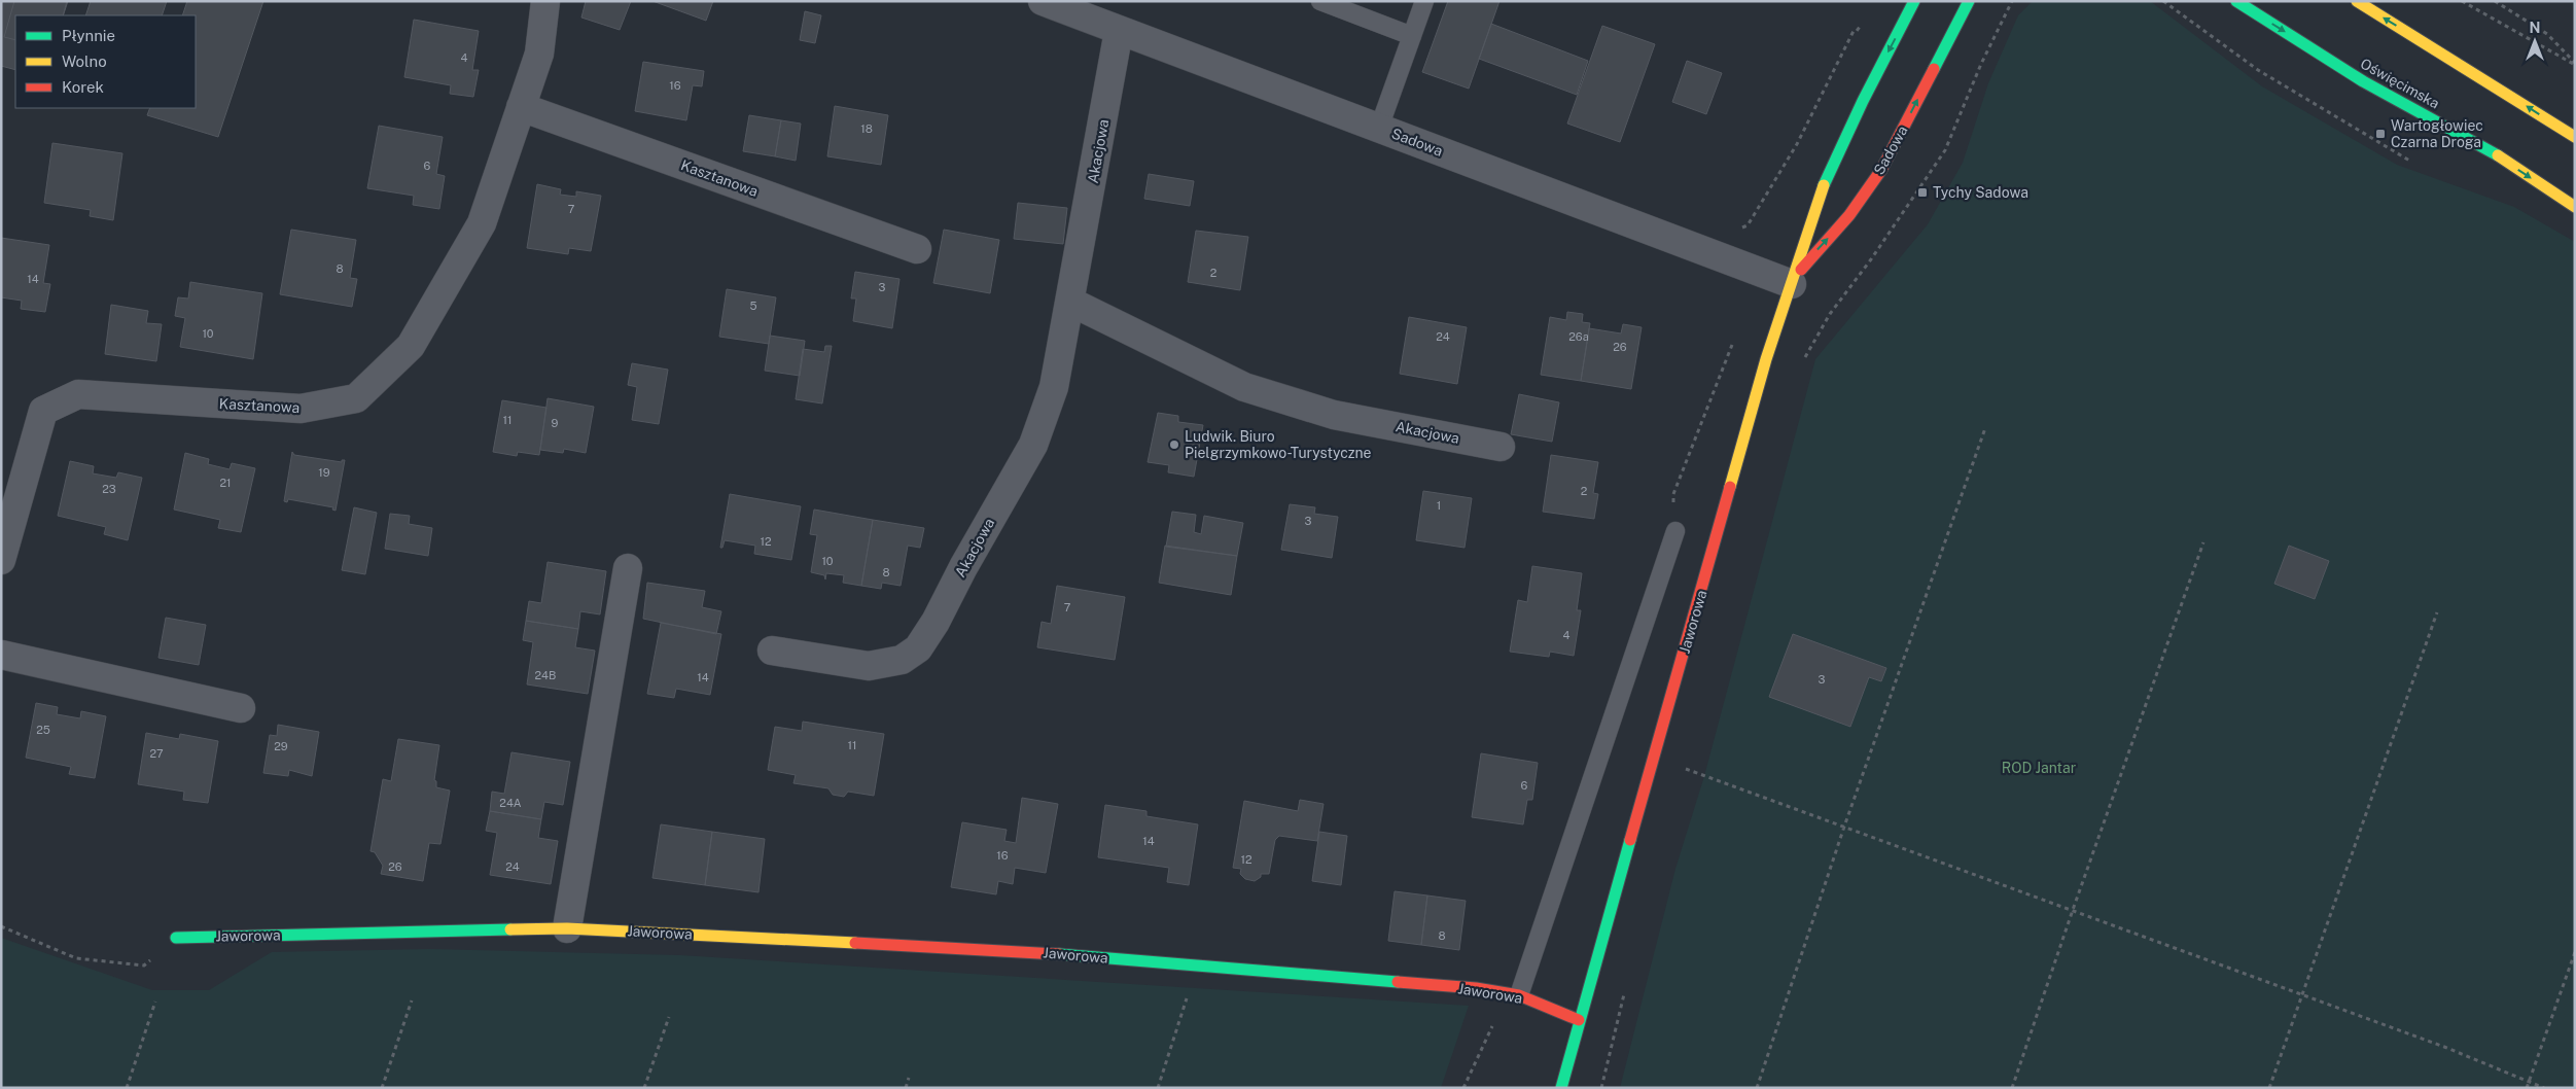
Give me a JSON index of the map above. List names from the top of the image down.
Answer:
{
  "streets": {
    "street": [
      "Oświęcimska",
      "Sadowa",
      "Akacjowa",
      "Kasztanowa",
      "Jaworowa"
    ]
  },
  "crossings": [
    ["Sadowa", "Akacjowa"],
    ["Sadowa", "Jaworowa"]
  ],
  "parks": ["ROD Jantar"],
  "places": {
    "transit": ["Wartogłowiec Czarna Droga", "Tychy Sadowa"],
    "other": ["Ludwik. Biuro Pielgrzymkowo-Turystyczne"]
  },
  "house_numbers": [
    "4",
    "16",
    "18",
    "6",
    "7",
    "8",
    "2",
    "14",
    "3",
    "5",
    "10",
    "24",
    "26a",
    "26",
    "11",
    "9",
    "19",
    "21",
    "23",
    "2",
    "1",
    "3",
    "12",
    "10",
    "8",
    "7",
    "4",
    "24B",
    "14",
    "3",
    "25",
    "11",
    "29",
    "27",
    "6",
    "24A",
    "14",
    "16",
    "12",
    "26",
    "24",
    "8"
  ],
  "legend": ["Płynnie", "Wolno", "Korek"],
  "north": "top"
}
